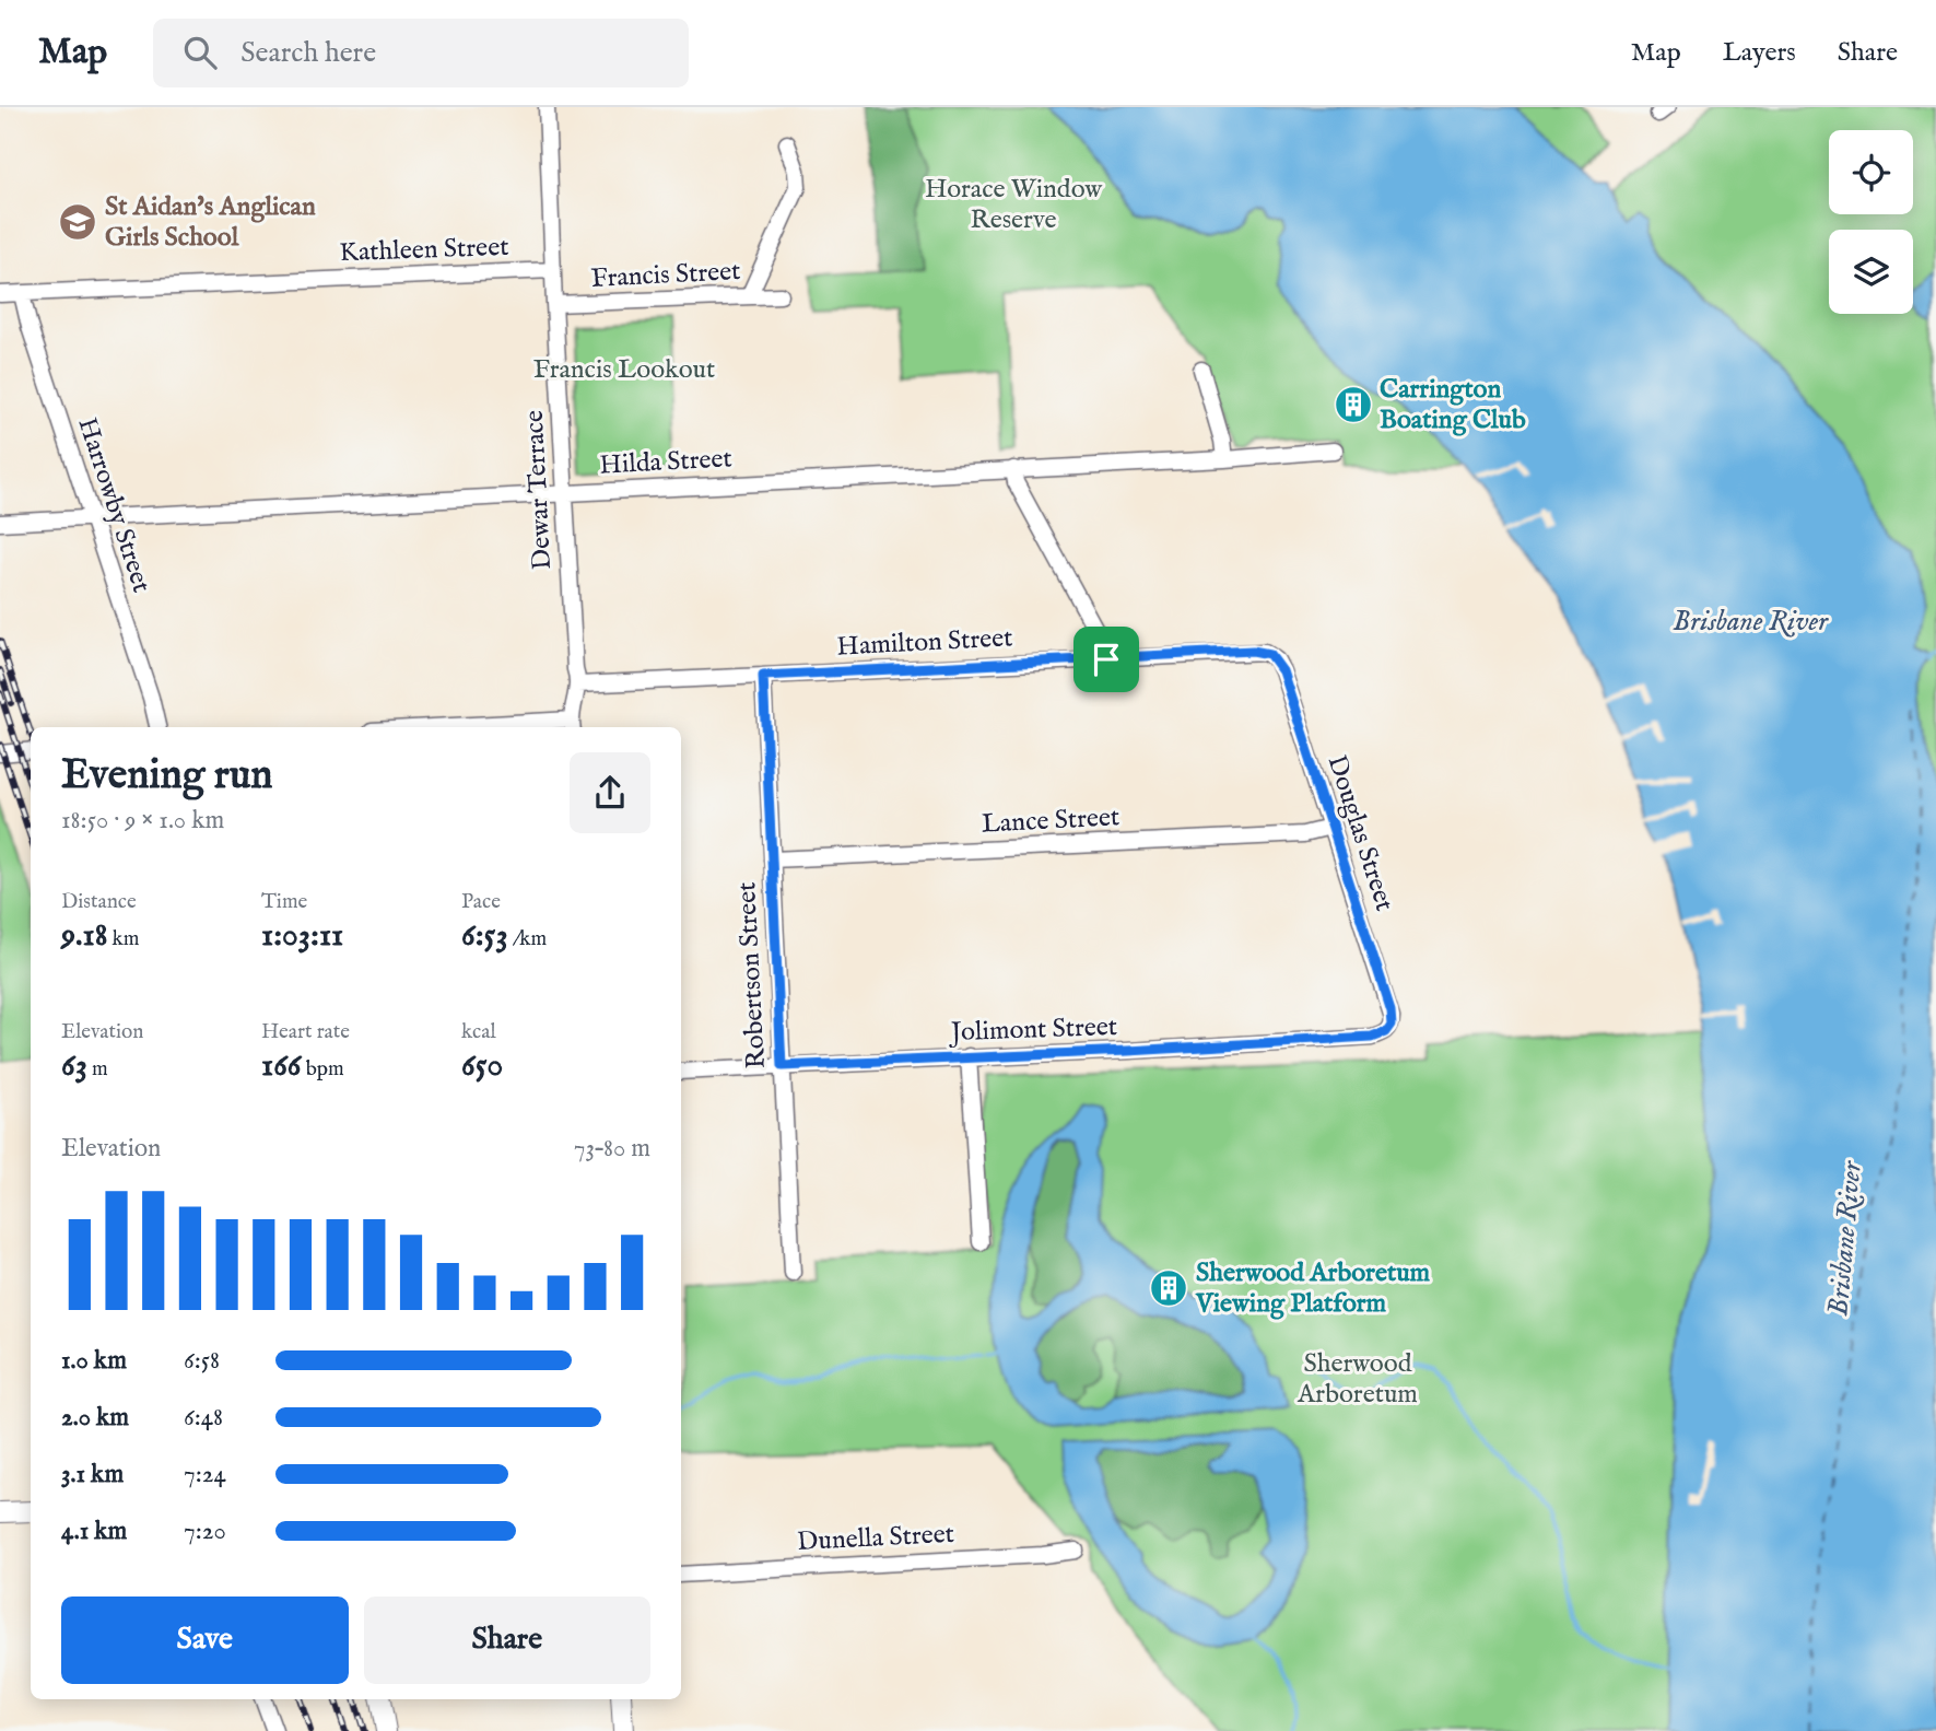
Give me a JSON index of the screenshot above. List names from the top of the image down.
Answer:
{
  "streets": {
    "street": [
      "Kathleen Street",
      "Francis Street",
      "Hilda Street",
      "Dewar Terrace",
      "Harrowby Street",
      "Hamilton Street",
      "Lance Street",
      "Douglas Street",
      "Robertson Street",
      "Jolimont Street",
      "Dunella Street"
    ]
  },
  "crossings": [
    ["Kathleen Street", "Dewar Terrace"],
    ["Kathleen Street", "Harrowby Street"],
    ["Francis Street", "Dewar Terrace"],
    ["Hilda Street", "Dewar Terrace"],
    ["Hilda Street", "Harrowby Street"],
    ["Dewar Terrace", "Hamilton Street"],
    ["Hamilton Street", "Douglas Street"],
    ["Hamilton Street", "Robertson Street"],
    ["Lance Street", "Douglas Street"],
    ["Lance Street", "Robertson Street"],
    ["Douglas Street", "Jolimont Street"],
    ["Robertson Street", "Jolimont Street"]
  ],
  "water": ["Brisbane River"],
  "parks": ["Horace Window Reserve", "Francis Lookout", "Sherwood Arboretum"],
  "places": {
    "school or university": ["St Aidan's Anglican Girls School"],
    "building": ["Carrington Boating Club", "Sherwood Arboretum Viewing Platform"]
  },
  "page": {
    "header": "Map",
    "search": "Search here",
    "nav": ["Map", "Layers", "Share"],
    "heading": ["Evening run", "18:50 · 9 × 1.0 km"],
    "stats": [
      ["Distance", "9.18 km"],
      ["Time", "1:03:11"],
      ["Pace", "6:53 /km"],
      ["Elevation", "63 m"],
      ["Heart rate", "166 bpm"],
      ["kcal", "650"]
    ],
    "chart": ["Elevation", "73–80 m"],
    "list": [
      {
        "name": "1.0 km",
        "note": "6:58"
      },
      {
        "name": "2.0 km",
        "note": "6:48"
      },
      {
        "name": "3.1 km",
        "note": "7:24"
      },
      {
        "name": "4.1 km",
        "note": "7:20"
      }
    ],
    "buttons": ["Save", "Share"]
  }
}
